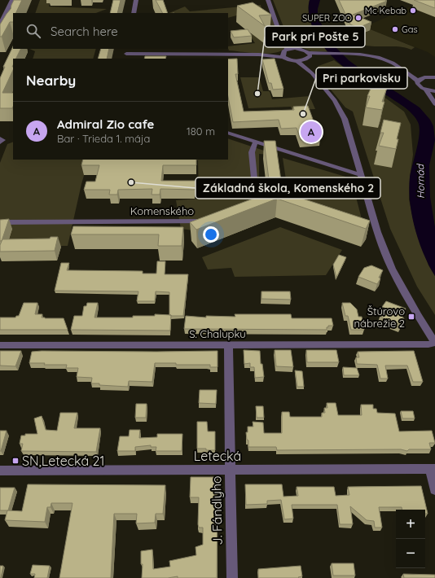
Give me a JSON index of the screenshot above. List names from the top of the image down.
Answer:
{
  "streets": {
    "street": [
      "Komenského",
      "S. Chalupku",
      "Letecká",
      "J. Fándlyho"
    ]
  },
  "crossings": [
    ["S. Chalupku", "J. Fándlyho"],
    ["Letecká", "J. Fándlyho"]
  ],
  "water": ["Hornád"],
  "places": {
    "other": [
      "Mc Kebab",
      "SUPER ZOO",
      "Gas",
      "Park pri Pošte 5",
      "Pri parkovisku",
      "Základná škola, Komenského 2"
    ],
    "transit": ["Štúrovo nábrežie 2", "SN,Letecká 21"]
  },
  "page": {
    "search": "Search here",
    "heading": "Nearby",
    "list": [
      {
        "mark": "A",
        "name": "Admiral Zio cafe",
        "note": "Bar · Trieda 1. mája",
        "value": "180 m"
      }
    ],
    "pins": "A",
    "map_buttons": ["+", "−"]
  }
}
